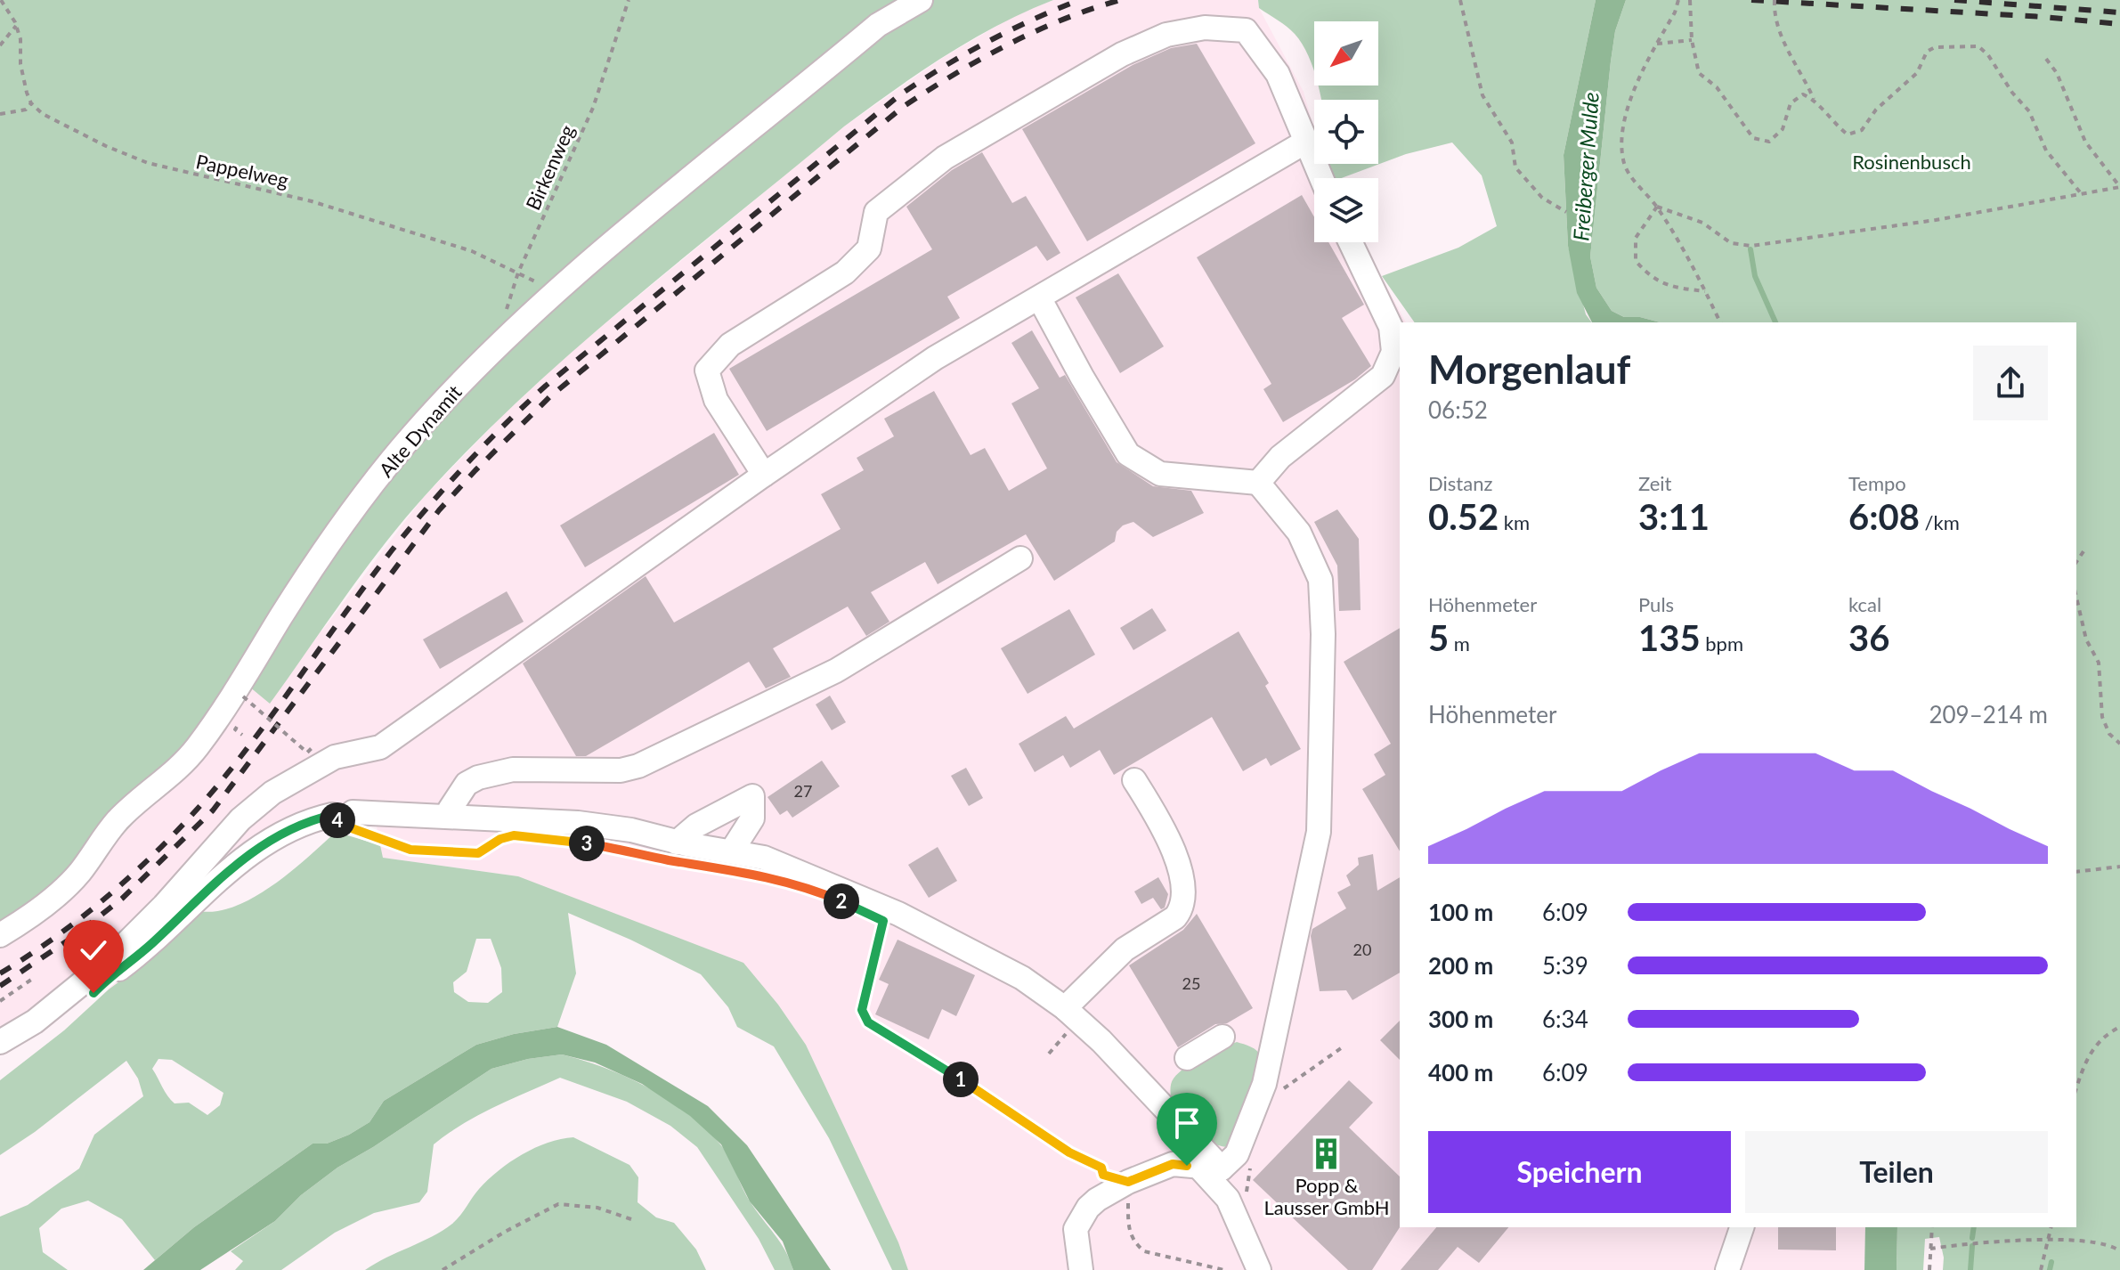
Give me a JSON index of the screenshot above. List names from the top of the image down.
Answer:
{
  "streets": {
    "street": ["Alte Dynamit"],
    "path": ["Birkenweg", "Pappelweg"]
  },
  "crossings": [
    ["Birkenweg", "Pappelweg"],
    ["Birkenweg", "Alte Dynamit"],
    ["Pappelweg", "Alte Dynamit"]
  ],
  "water": ["Freiberger Mulde"],
  "parks": ["Rosinenbusch"],
  "places": {
    "building": ["Popp & Lausser GmbH"]
  },
  "house_numbers": ["27", "20", "25"],
  "north": "bottom left",
  "page": {
    "heading": ["Morgenlauf", "06:52"],
    "stats": [
      ["Distanz", "0.52 km"],
      ["Zeit", "3:11"],
      ["Tempo", "6:08 /km"],
      ["Höhenmeter", "5 m"],
      ["Puls", "135 bpm"],
      ["kcal", "36"]
    ],
    "chart": ["Höhenmeter", "209–214 m"],
    "pins": [
      "4",
      "3",
      "2",
      "1"
    ],
    "list": [
      {
        "name": "100 m",
        "note": "6:09"
      },
      {
        "name": "200 m",
        "note": "5:39"
      },
      {
        "name": "300 m",
        "note": "6:34"
      },
      {
        "name": "400 m",
        "note": "6:09"
      }
    ],
    "buttons": ["Speichern", "Teilen"]
  }
}
